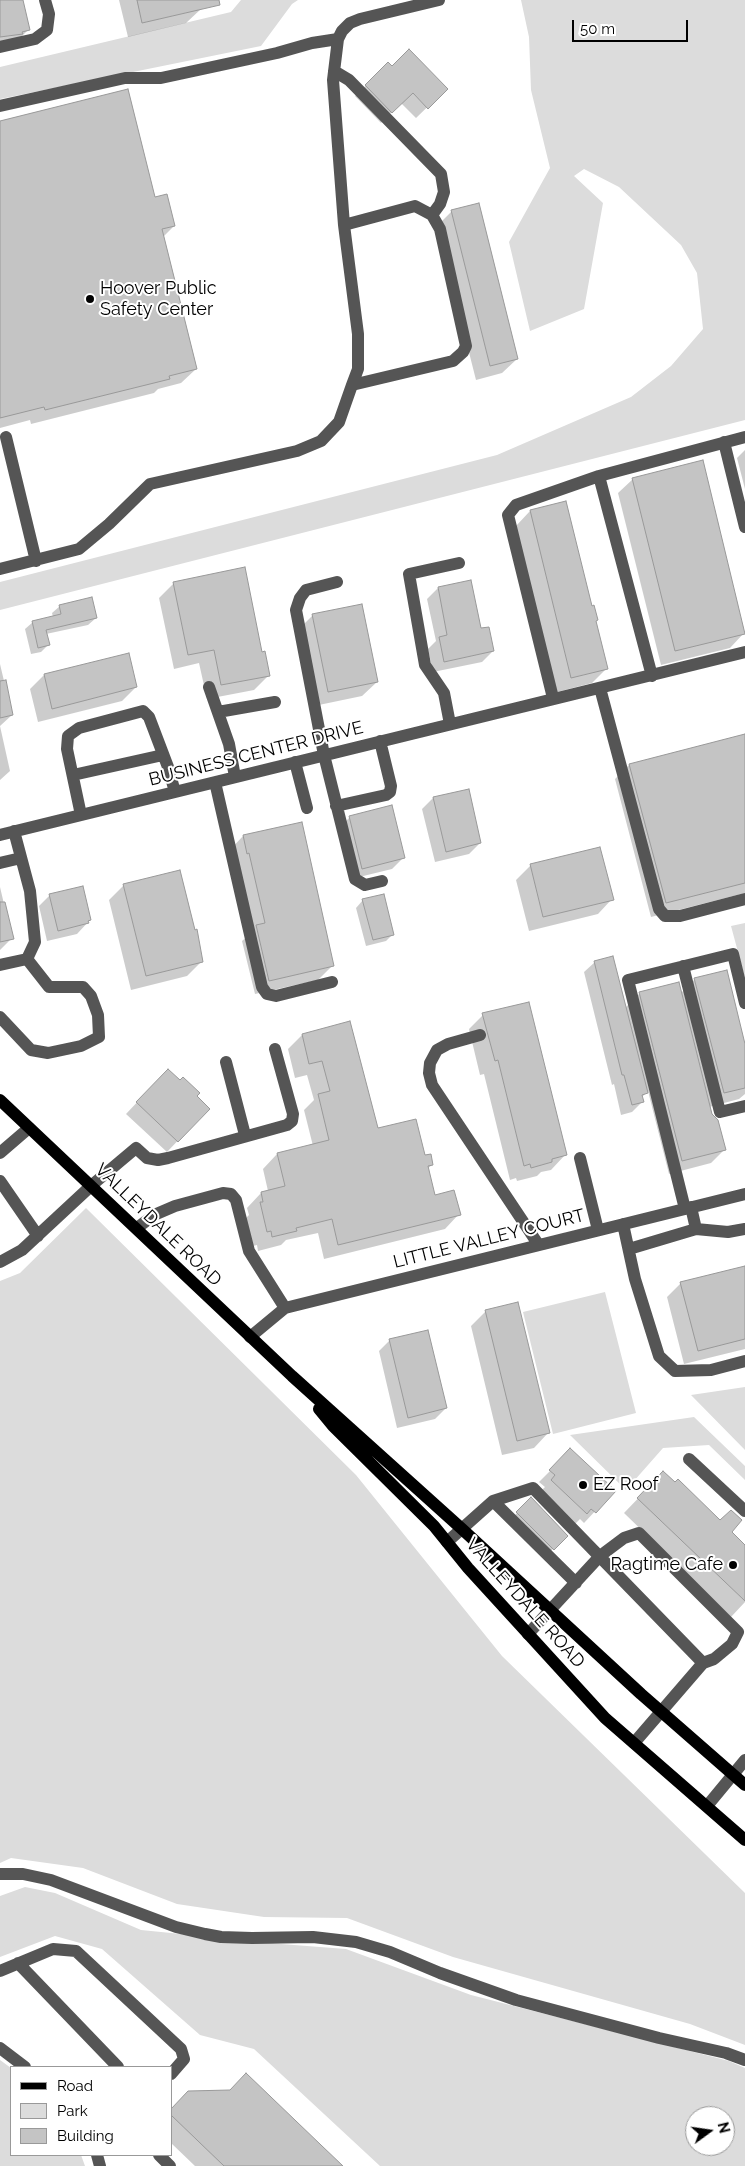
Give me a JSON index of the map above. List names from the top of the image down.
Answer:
{
  "streets": {
    "main road": ["VALLEYDALE ROAD"],
    "street": ["BUSINESS CENTER DRIVE", "LITTLE VALLEY COURT"]
  },
  "crossings": [
    ["VALLEYDALE ROAD", "LITTLE VALLEY COURT"]
  ],
  "places": ["Hoover Public Safety Center", "EZ Roof", "Ragtime Cafe"],
  "legend": ["Road", "Park", "Building"],
  "scale_bar": "50 m",
  "north": "right"
}
